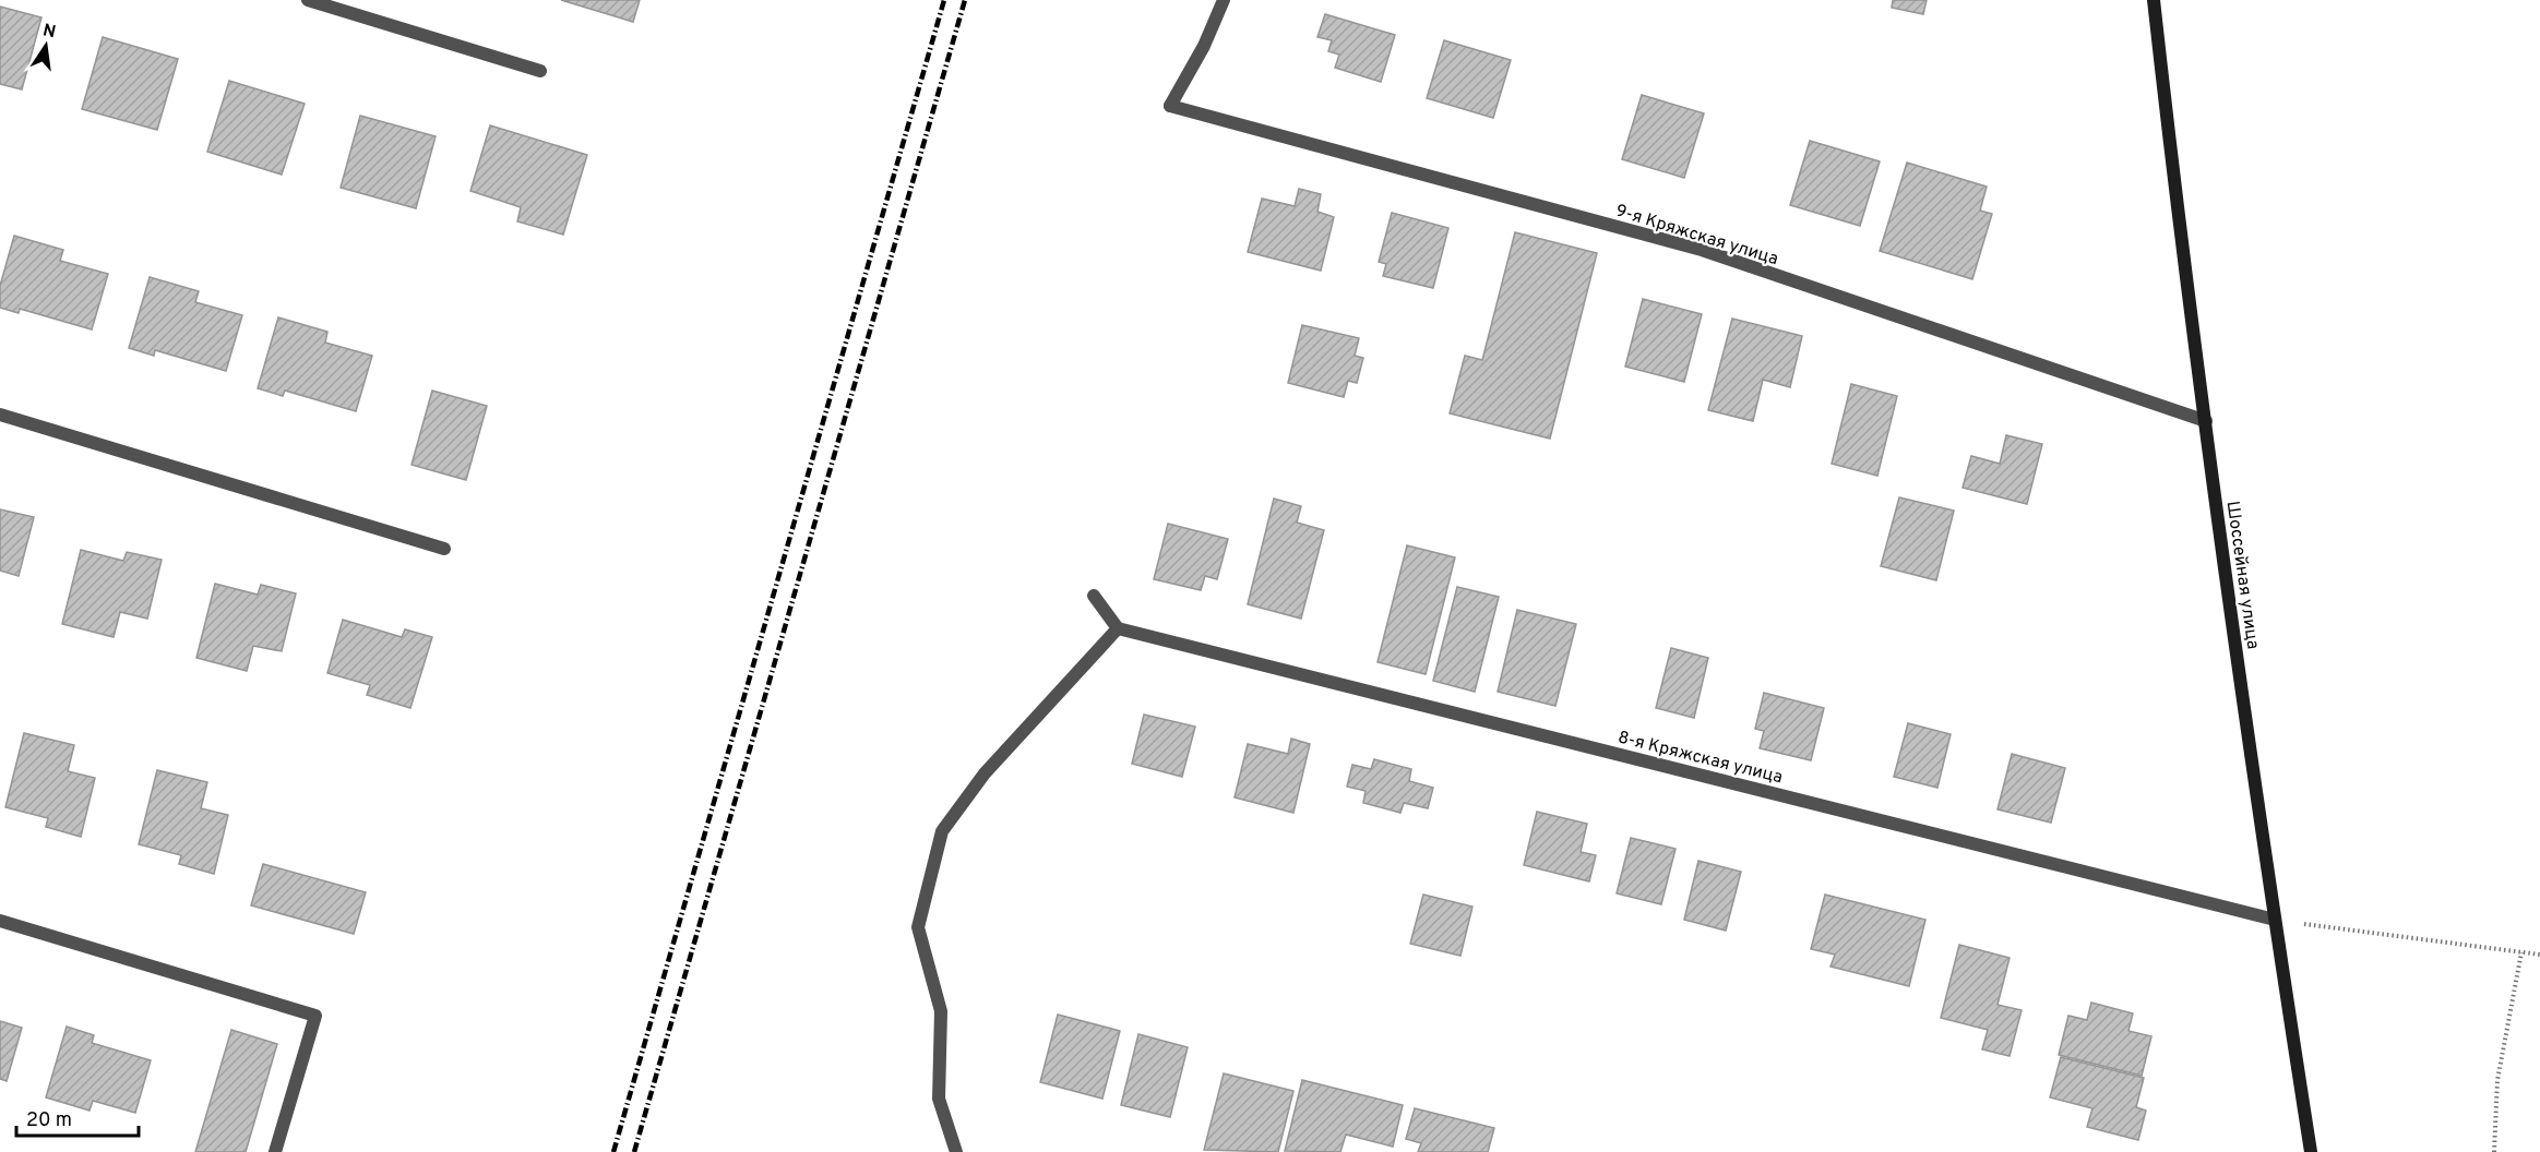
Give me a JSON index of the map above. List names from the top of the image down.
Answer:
{
  "streets": {
    "main road": ["Шоссейная улица"],
    "street": ["9-я Кряжская улица", "8-я Кряжская улица"]
  },
  "crossings": [
    ["9-я Кряжская улица", "Шоссейная улица"],
    ["Шоссейная улица", "8-я Кряжская улица"]
  ],
  "scale_bar": "20 m",
  "north": "top"
}
